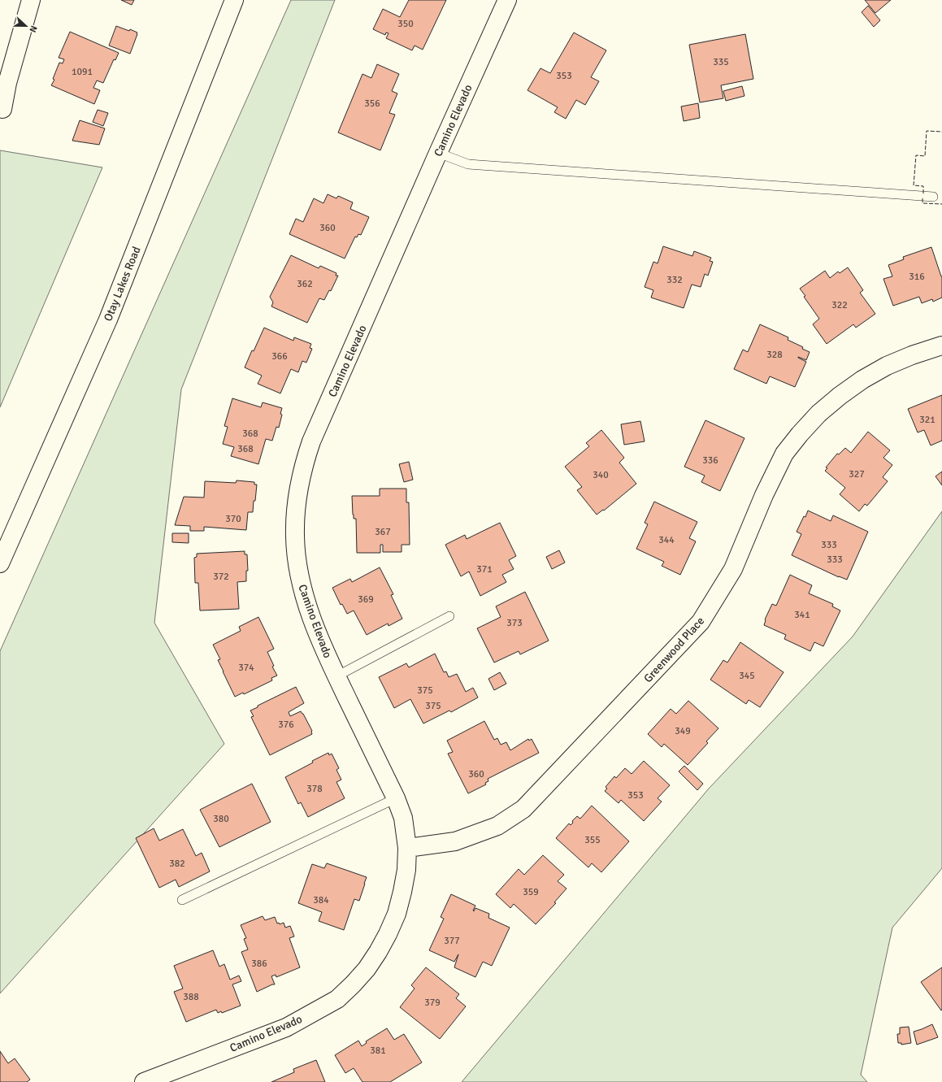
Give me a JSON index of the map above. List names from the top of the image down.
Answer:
{
  "streets": {
    "street": ["Camino Elevado", "Otay Lakes Road", "Greenwood Place"]
  },
  "crossings": [
    ["Camino Elevado", "Greenwood Place"]
  ],
  "house_numbers": [
    "350",
    "335",
    "1091",
    "353",
    "356",
    "360",
    "316",
    "332",
    "362",
    "322",
    "328",
    "366",
    "321",
    "368",
    "368",
    "336",
    "327",
    "340",
    "370",
    "367",
    "344",
    "333",
    "333",
    "371",
    "372",
    "369",
    "341",
    "373",
    "374",
    "345",
    "375",
    "375",
    "376",
    "349",
    "360",
    "378",
    "353",
    "380",
    "355",
    "382",
    "359",
    "384",
    "377",
    "386",
    "388",
    "379",
    "381"
  ],
  "north": "right"
}
